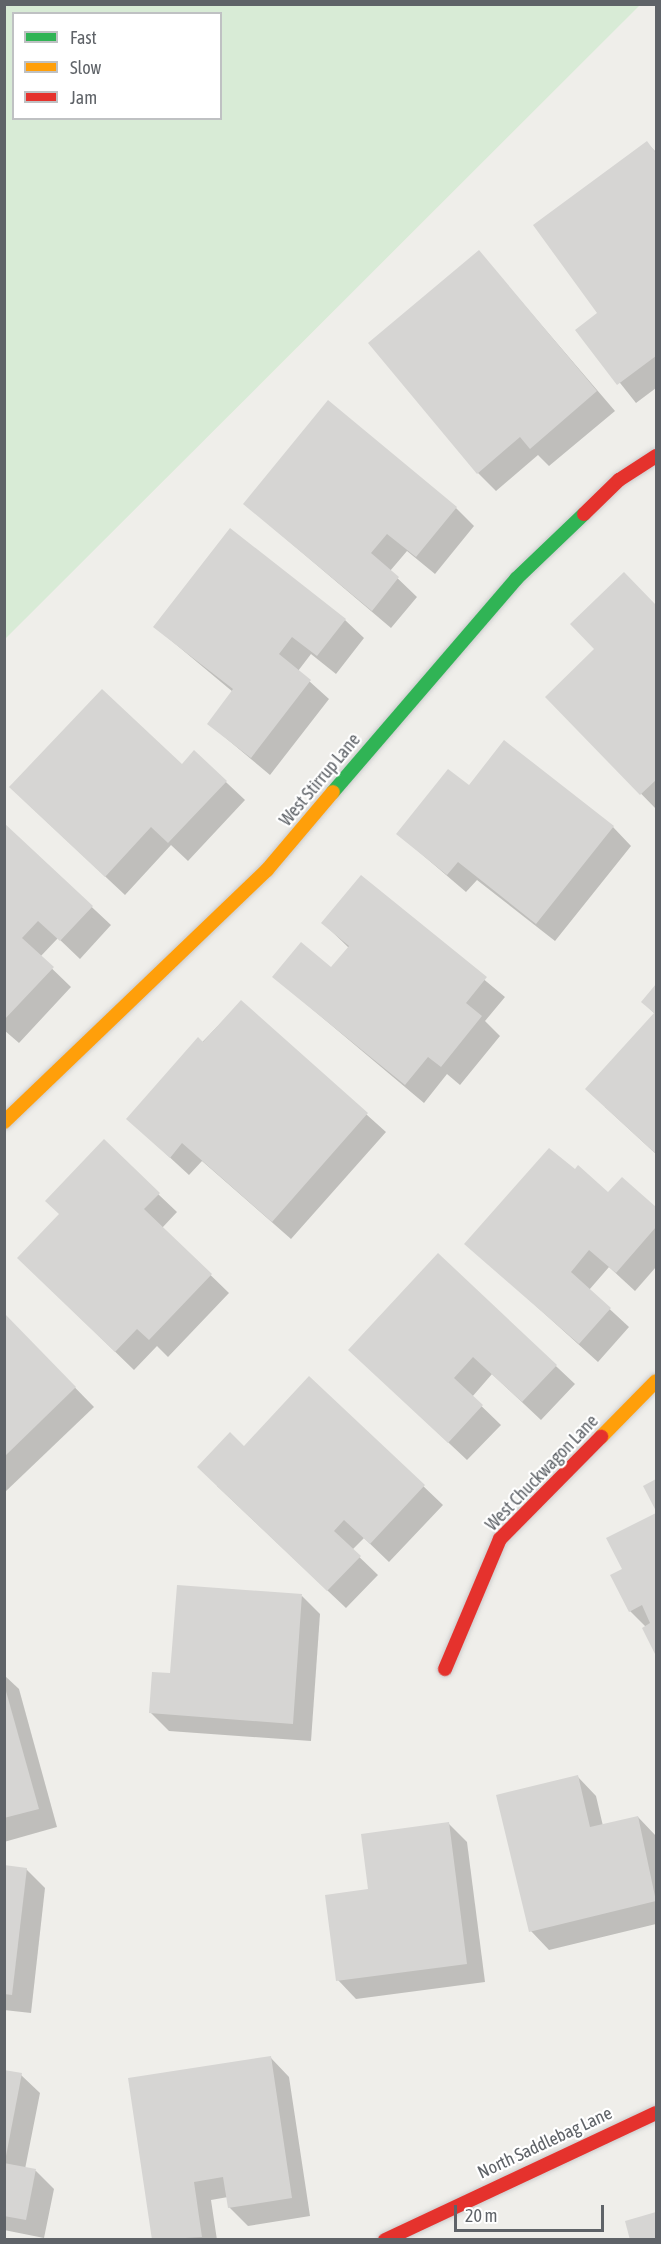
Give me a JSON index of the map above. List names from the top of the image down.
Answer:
{
  "streets": {
    "street": ["West Stirrup Lane", "West Chuckwagon Lane", "North Saddlebag Lane"]
  },
  "legend": ["Fast", "Slow", "Jam"],
  "scale_bar": "20 m"
}
